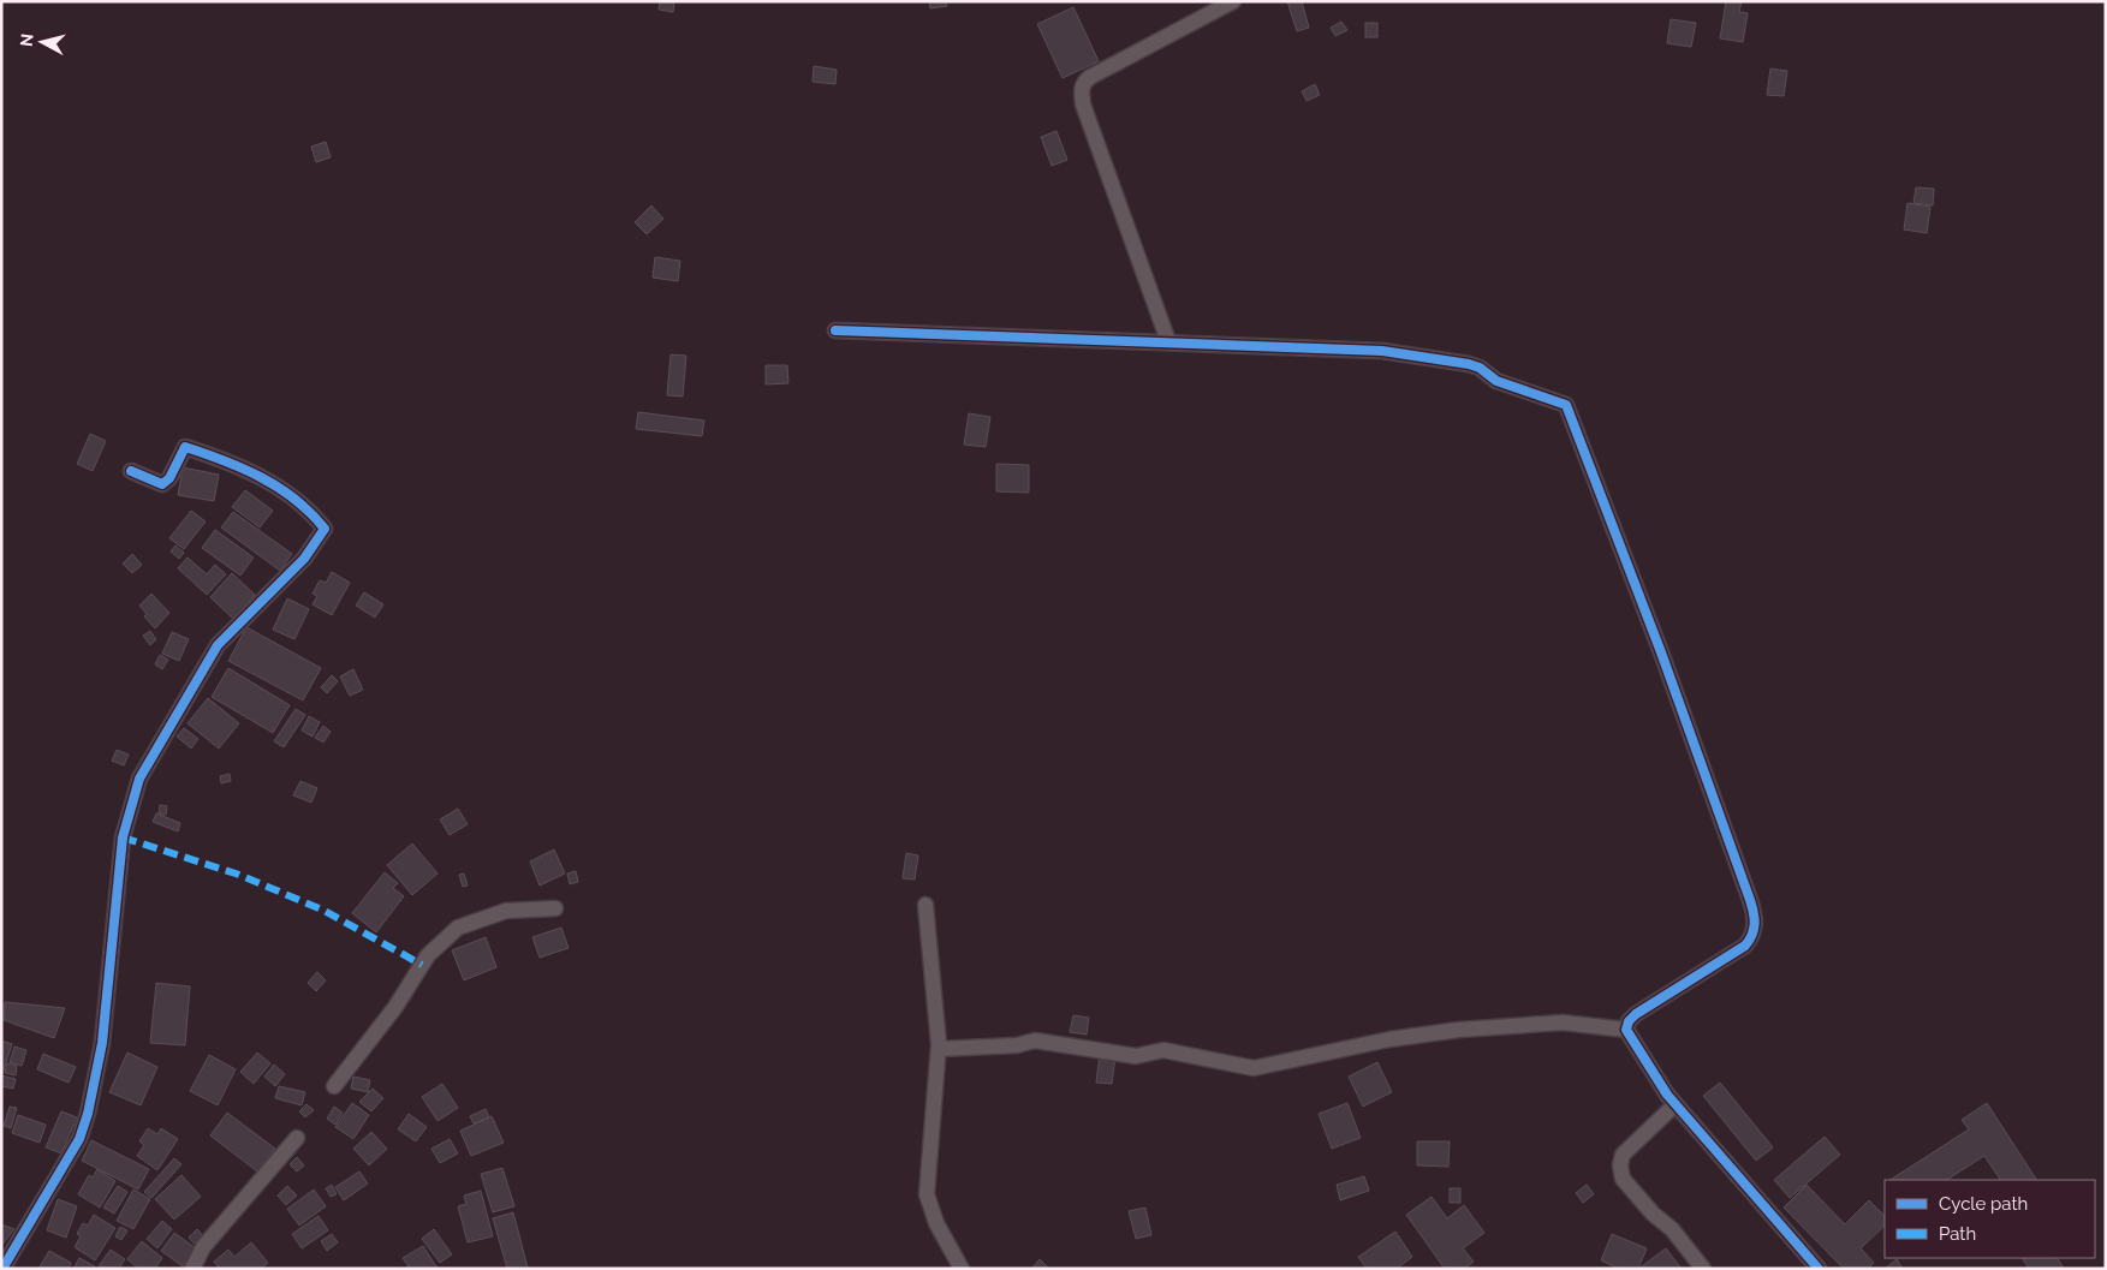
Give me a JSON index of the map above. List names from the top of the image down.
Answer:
{
  "legend": ["Cycle path", "Path"],
  "north": "left"
}
